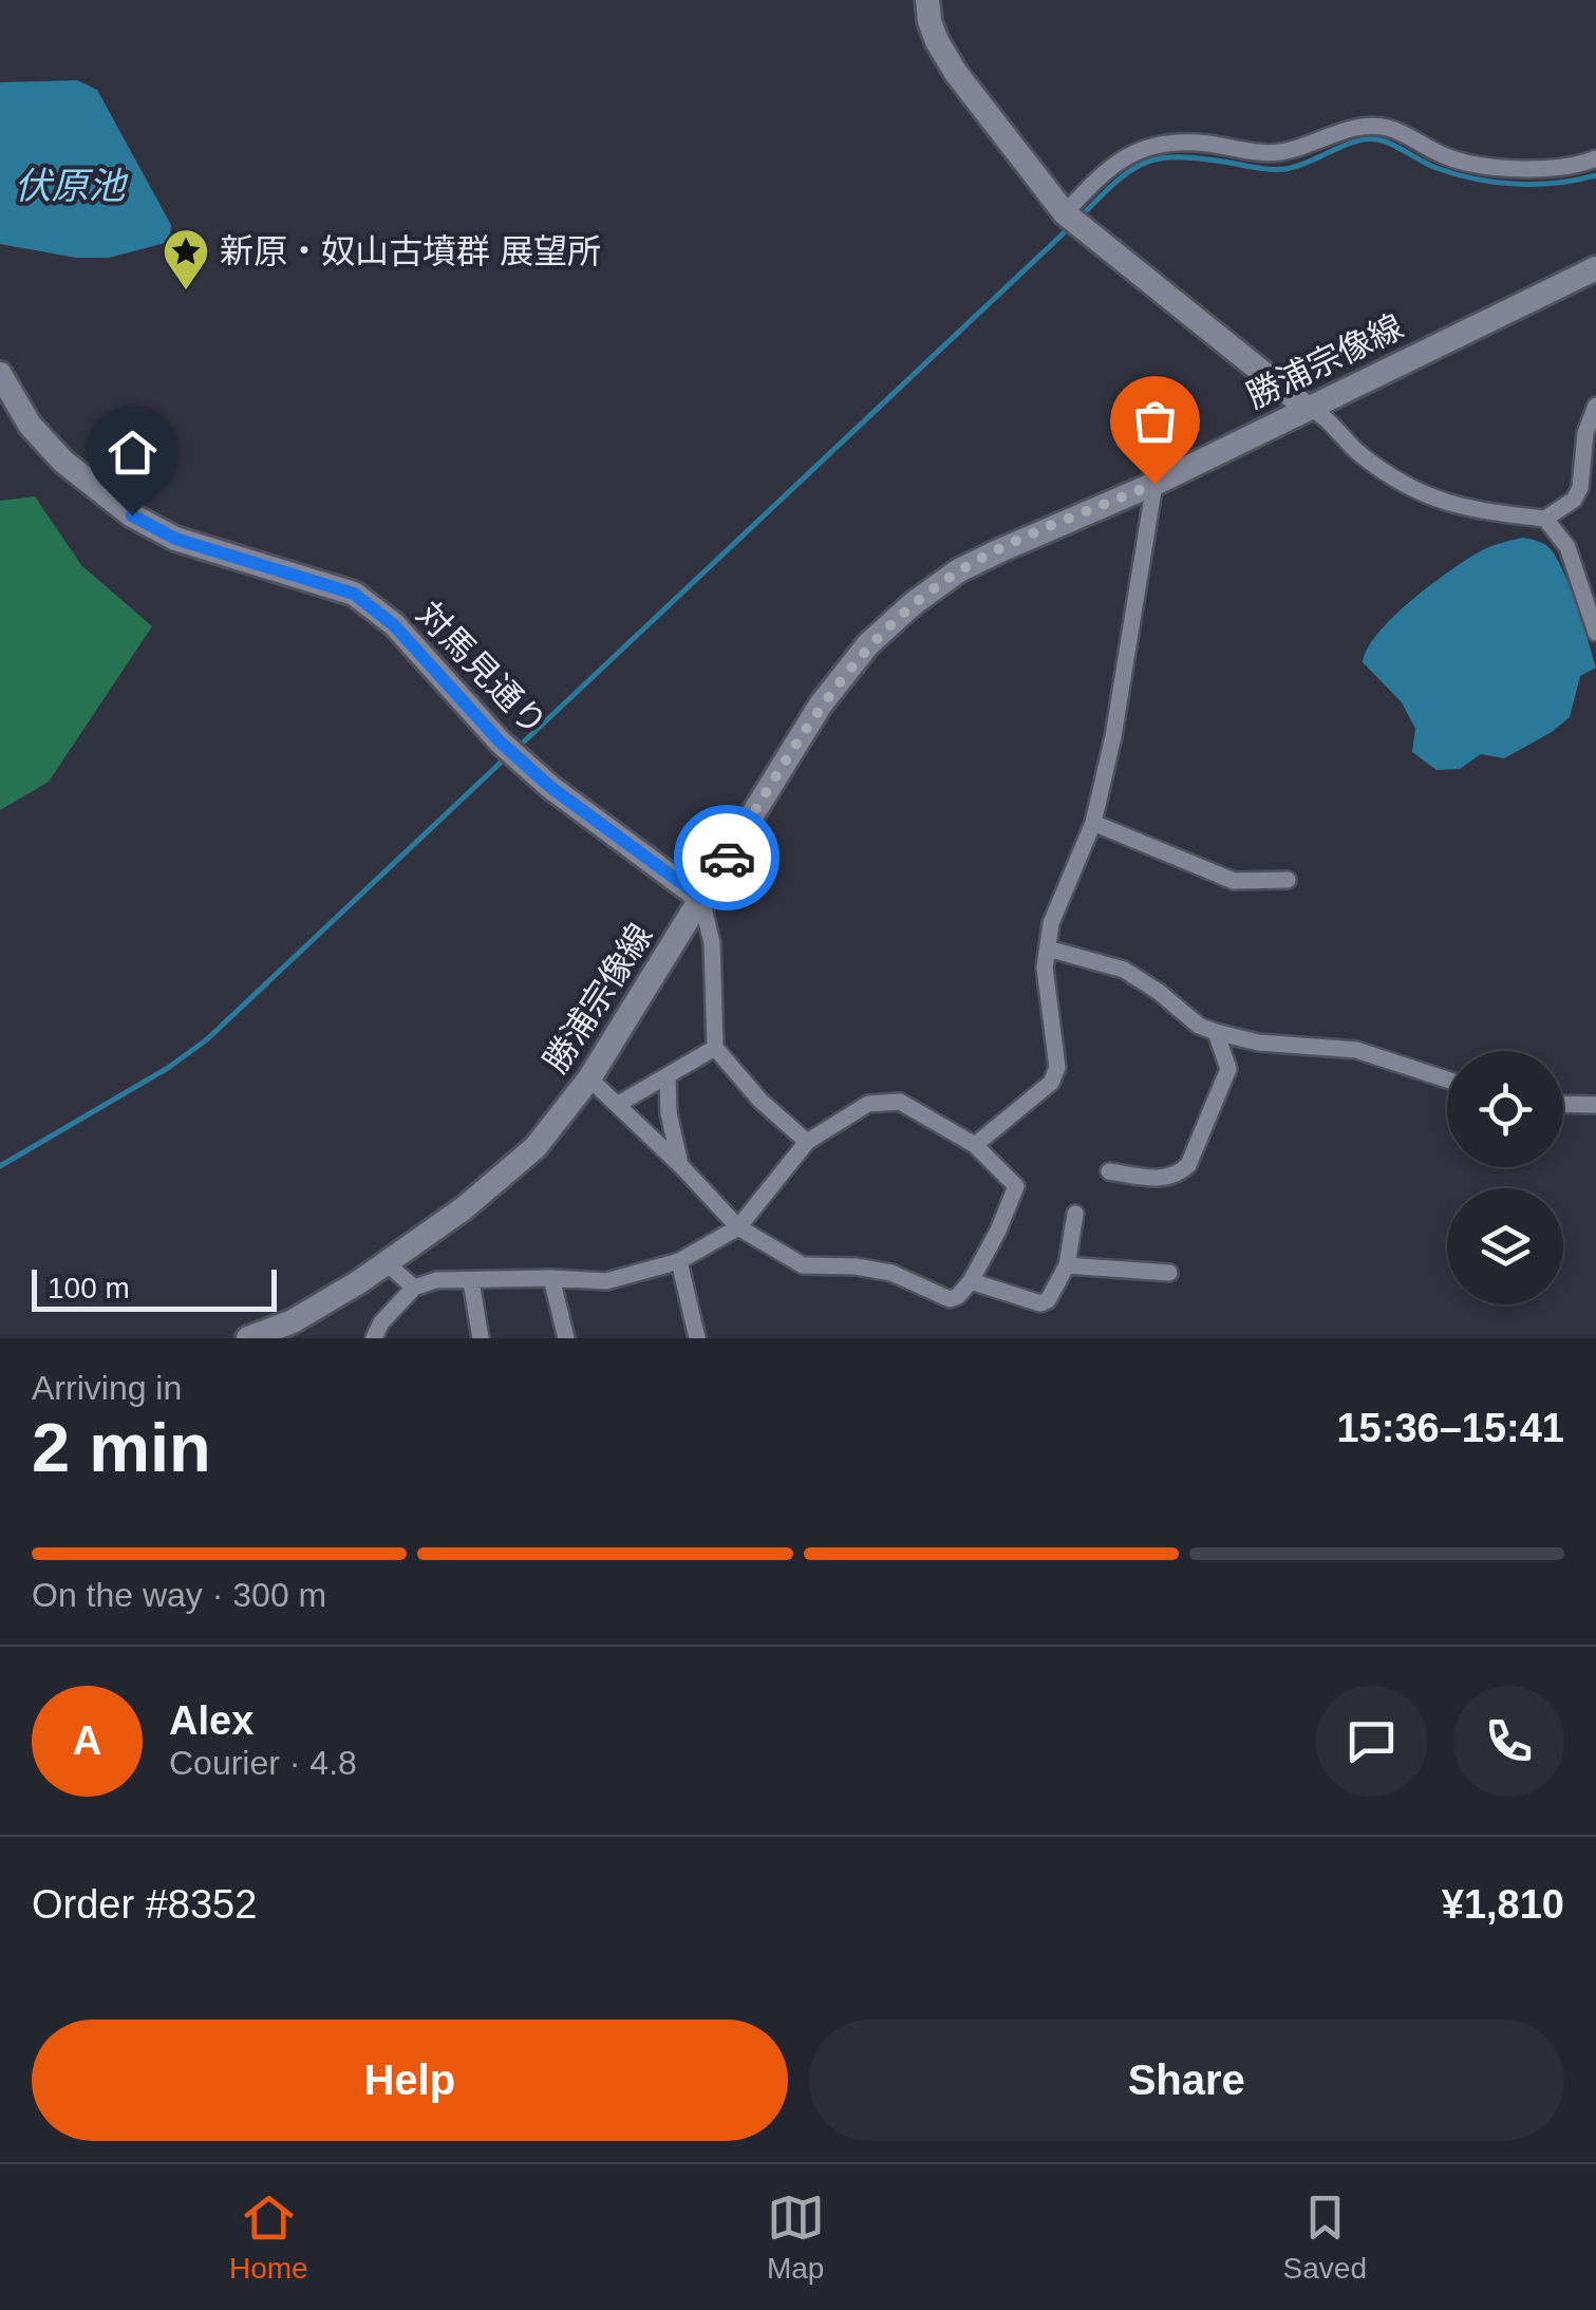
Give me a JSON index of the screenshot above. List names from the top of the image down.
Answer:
{
  "streets": {
    "main road": ["勝浦宗像線", "対馬見通り"]
  },
  "crossings": [
    ["勝浦宗像線", "対馬見通り"]
  ],
  "water": ["伏原池"],
  "places": {
    "place": ["新原・奴山古墳群 展望所"]
  },
  "scale_bar": "100 m",
  "page": {
    "scale": "100 m",
    "heading": ["2 min", "Arriving in", "15:36–15:41"],
    "panel": [
      "Alex",
      "Courier · 4.8",
      "Order #8352",
      "¥1,810"
    ],
    "bar": "On the way · 300 m",
    "round": "A",
    "buttons": ["Help", "Share"],
    "tabs": ["Home", "Map", "Saved"]
  }
}
